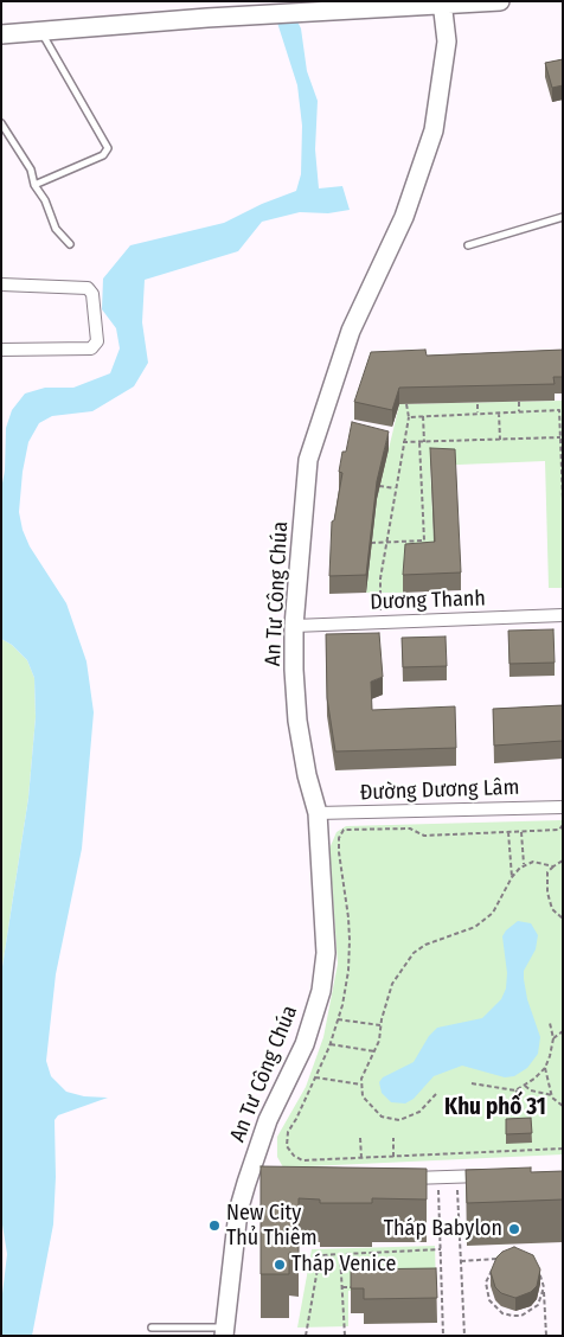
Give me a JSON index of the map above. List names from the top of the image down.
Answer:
{
  "streets": {
    "street": ["An Tư Công Chúa", "Dương Thanh", "Đường Dương Lâm"]
  },
  "crossings": [
    ["An Tư Công Chúa", "Dương Thanh"],
    ["An Tư Công Chúa", "Đường Dương Lâm"]
  ],
  "districts": ["Khu phố 31"],
  "places": ["New City Thủ Thiêm", "Tháp Babylon", "Tháp Venice"]
}
